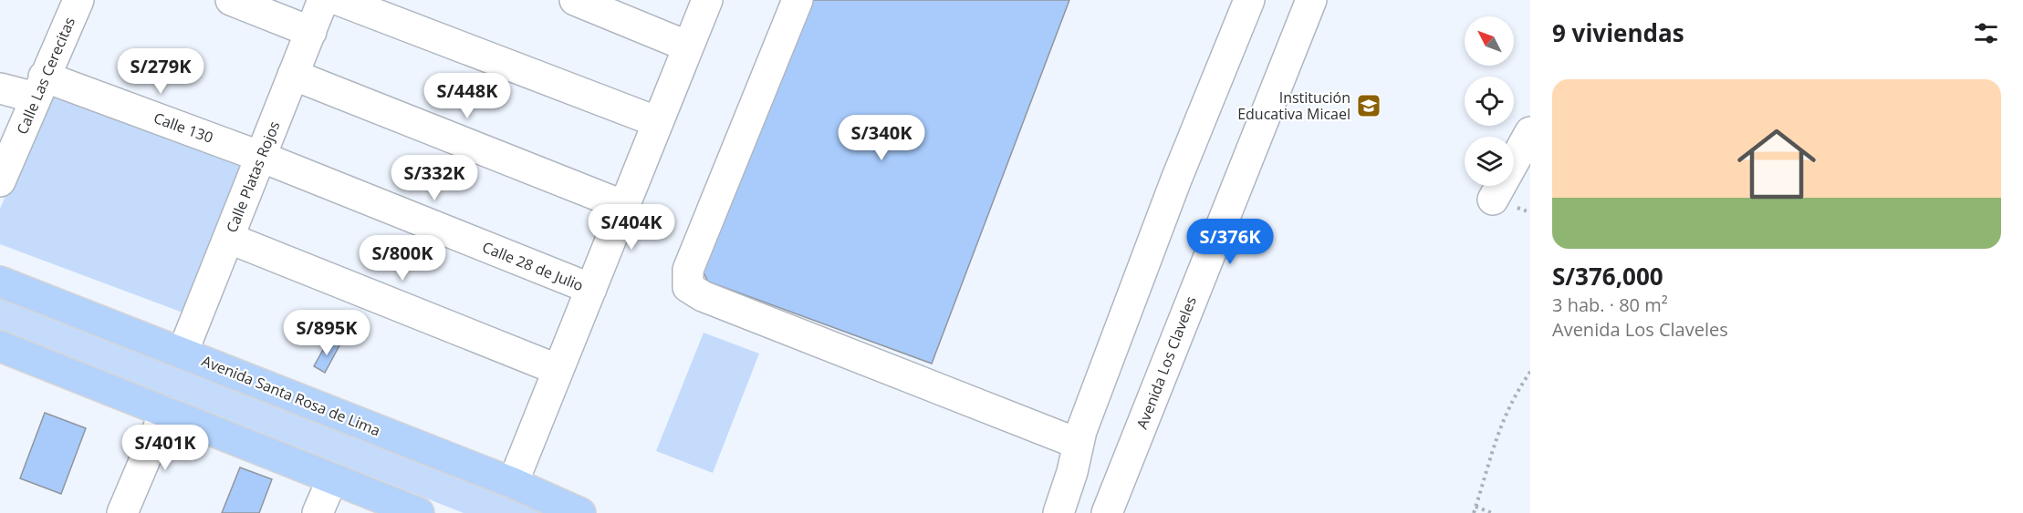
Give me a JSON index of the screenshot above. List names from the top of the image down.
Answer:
{
  "streets": {
    "main road": ["Avenida Santa Rosa de Lima"],
    "street": [
      "Calle Las Cerecitas",
      "Calle 130",
      "Calle Platas Rojos",
      "Calle 28 de Julio",
      "Avenida Los Claveles"
    ]
  },
  "crossings": [
    ["Calle Las Cerecitas", "Calle 130"],
    ["Calle 130", "Calle Platas Rojos"],
    ["Calle 130", "Calle 28 de Julio"],
    ["Calle Platas Rojos", "Calle 28 de Julio"],
    ["Calle Platas Rojos", "Avenida Santa Rosa de Lima"]
  ],
  "places": {
    "school or university": ["Institución Educativa Micael"]
  },
  "north": "top left",
  "page": {
    "heading": "9 viviendas",
    "price": [
      "S/279K",
      "S/448K",
      "S/340K",
      "S/332K",
      "S/404K",
      "S/376K",
      "S/800K",
      "S/895K",
      "S/401K"
    ],
    "list": [
      {
        "name": "S/376,000",
        "note": "3 hab. · 80 m² · Avenida Los Claveles"
      }
    ]
  }
}
